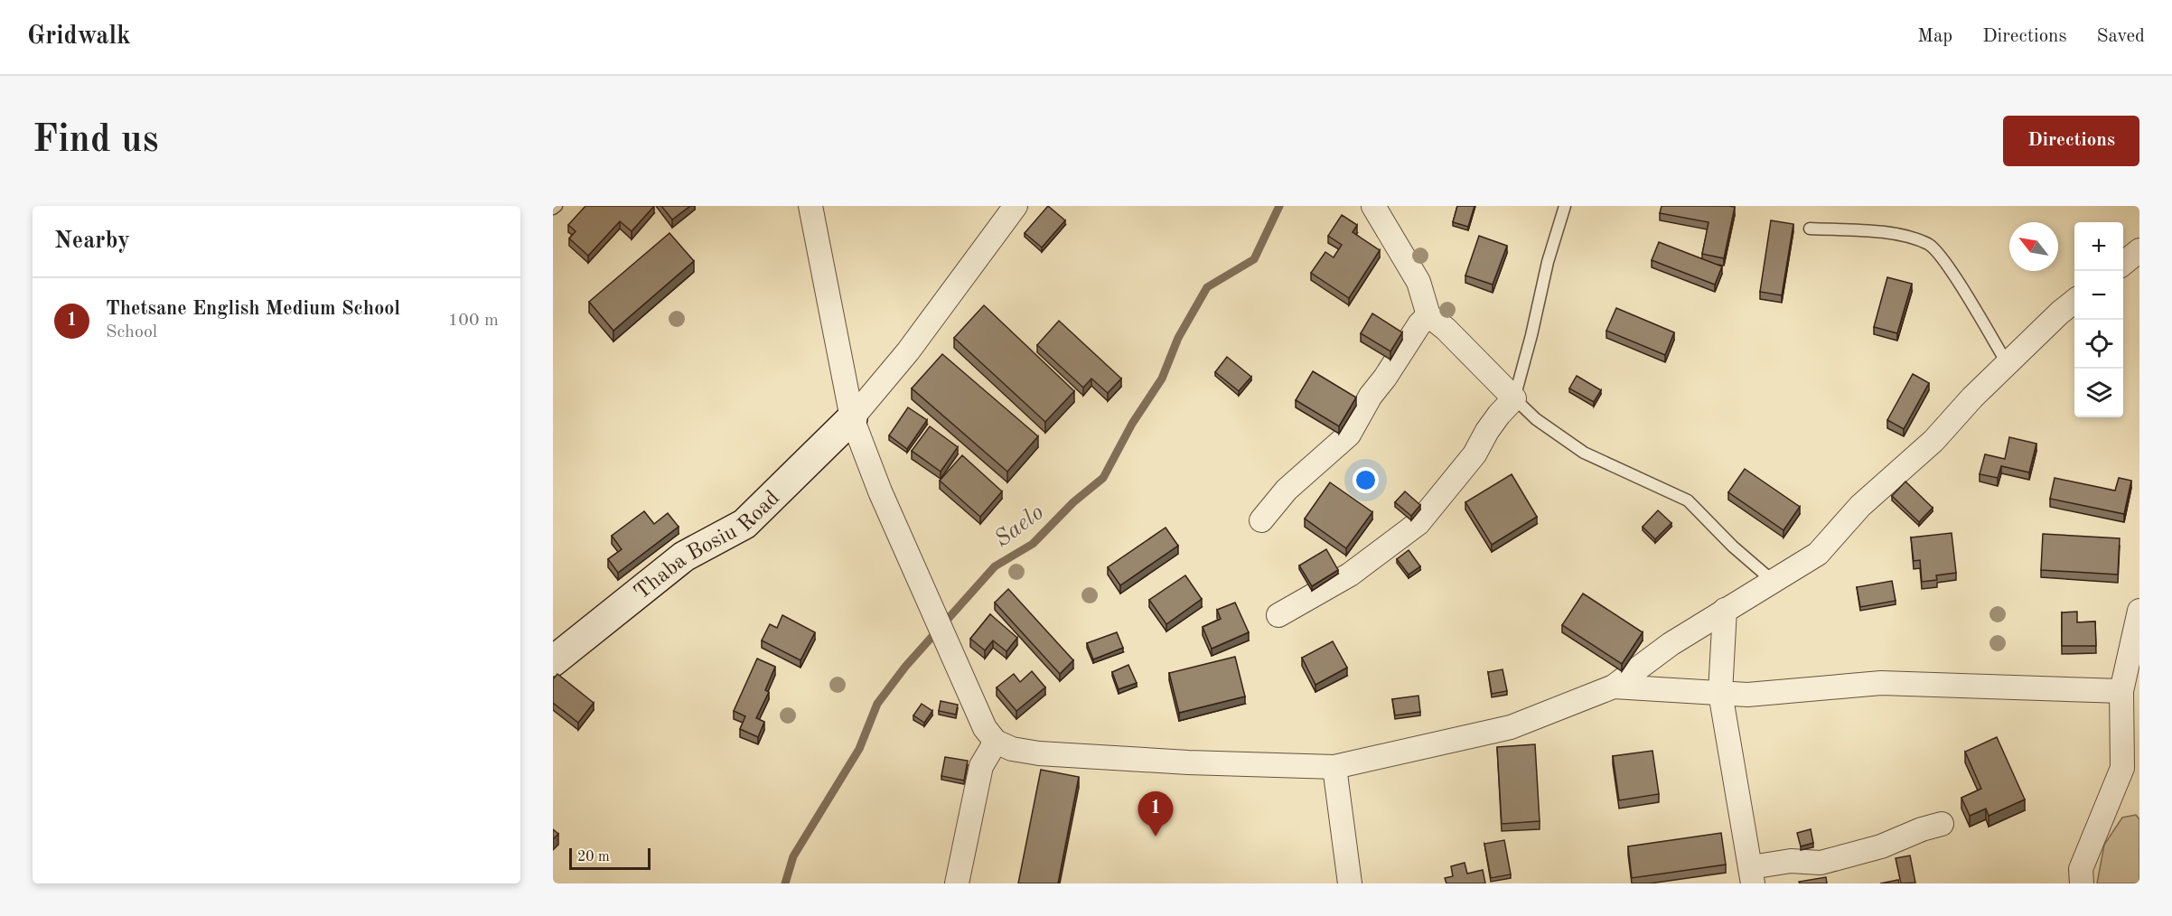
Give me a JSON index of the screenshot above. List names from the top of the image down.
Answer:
{
  "streets": {
    "street": ["Thaba Bosiu Road"]
  },
  "water": ["Saelo"],
  "scale_bar": "20 m",
  "north": "top left",
  "page": {
    "header": "Gridwalk",
    "nav": ["Map", "Directions", "Saved"],
    "buttons": "Directions",
    "title": "Find us",
    "heading": "Nearby",
    "map_buttons": ["+", "−"],
    "list": [
      {
        "mark": "1",
        "name": "Thetsane English Medium School",
        "note": "School",
        "value": "100 m"
      }
    ],
    "pins": "1",
    "scale": "20 m"
  }
}
